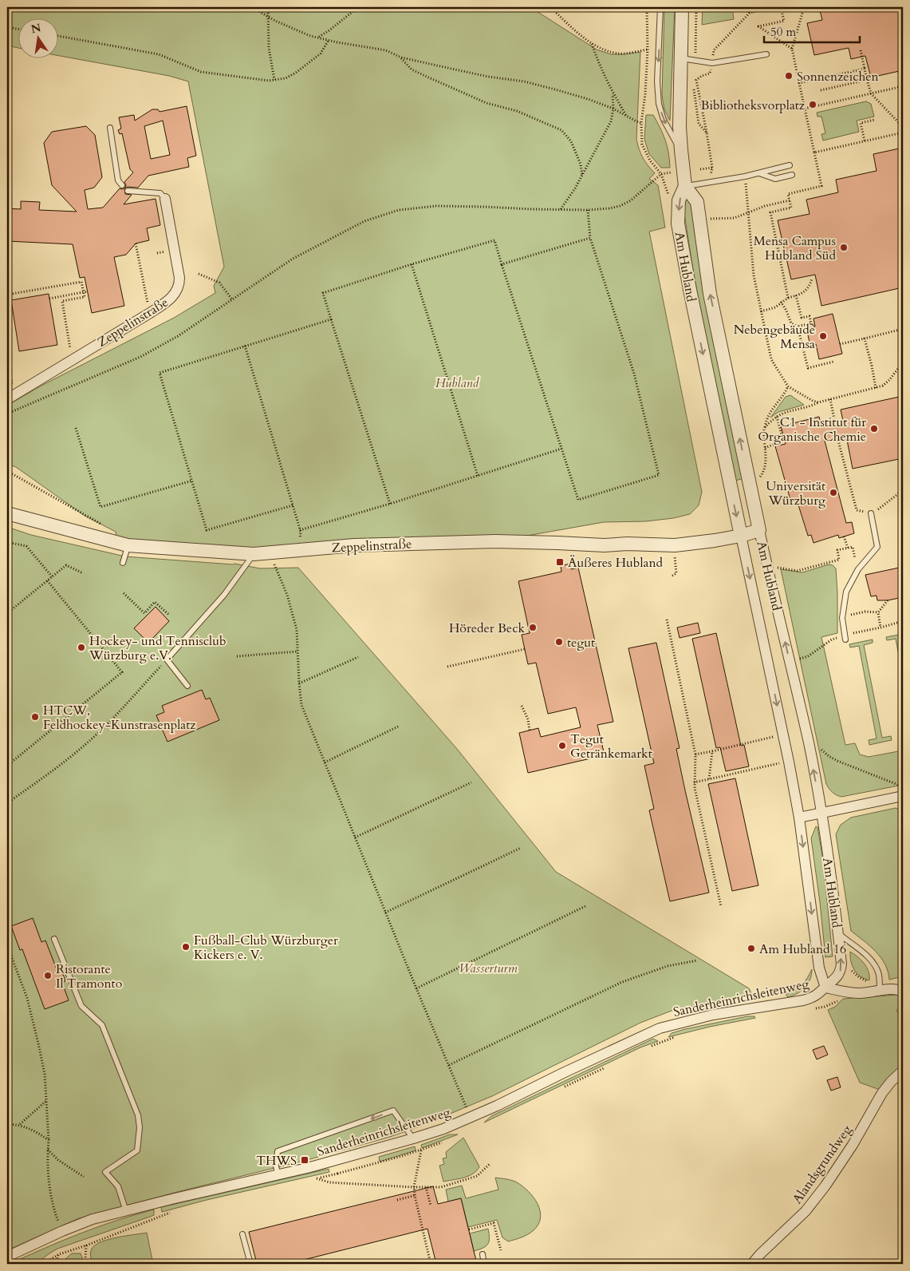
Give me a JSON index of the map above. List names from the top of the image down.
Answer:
{
  "streets": {
    "street": [
      "Am Hubland",
      "Zeppelinstraße",
      "Sanderheinrichsleitenweg",
      "Alandsgrundweg"
    ]
  },
  "crossings": [
    ["Am Hubland", "Zeppelinstraße"],
    ["Am Hubland", "Sanderheinrichsleitenweg"]
  ],
  "parks": ["Hubland", "Wasserturm"],
  "places": {
    "other": [
      "Sonnenzeichen",
      "Bibliotheksvorplatz",
      "Mensa Campus Hubland Süd",
      "Nebengebäude Mensa",
      "C1 - Institut für Organische Chemie",
      "Universität Würzburg",
      "Höreder Beck",
      "tegut",
      "Hockey- und Tennisclub Würzburg e.V.",
      "HTCW, Feldhockey-Kunstrasenplatz",
      "Tegut Getränkemarkt",
      "Fußball-Club Würzburger Kickers e. V.",
      "Am Hubland 16",
      "Ristorante Il Tramonto"
    ],
    "transit": ["Äußeres Hubland", "THWS"]
  },
  "scale_bar": "50 m",
  "north": "top"
}
